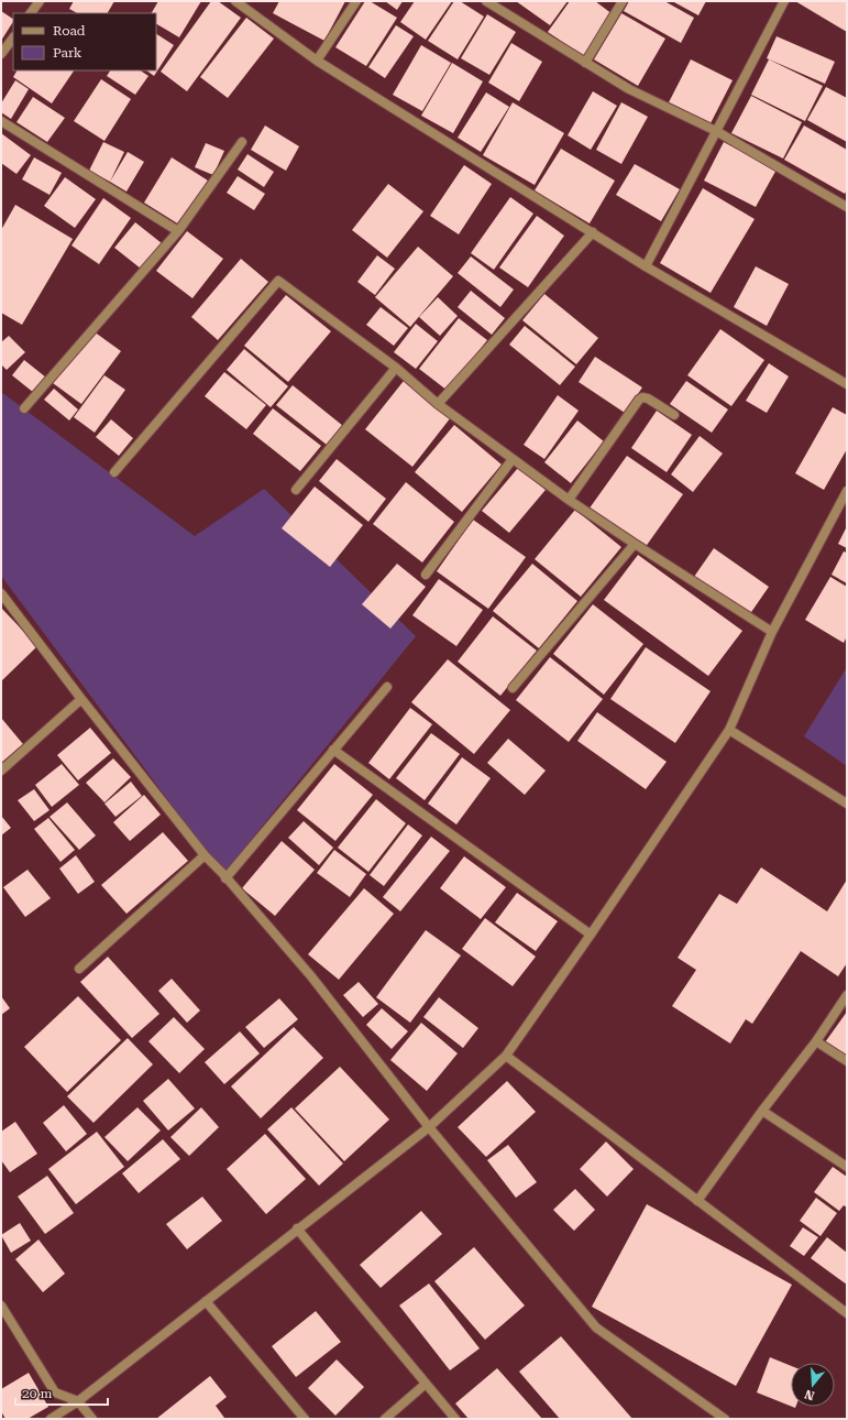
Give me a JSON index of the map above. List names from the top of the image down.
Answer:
{
  "legend": ["Road", "Park"],
  "scale_bar": "20 m",
  "north": "bottom"
}
